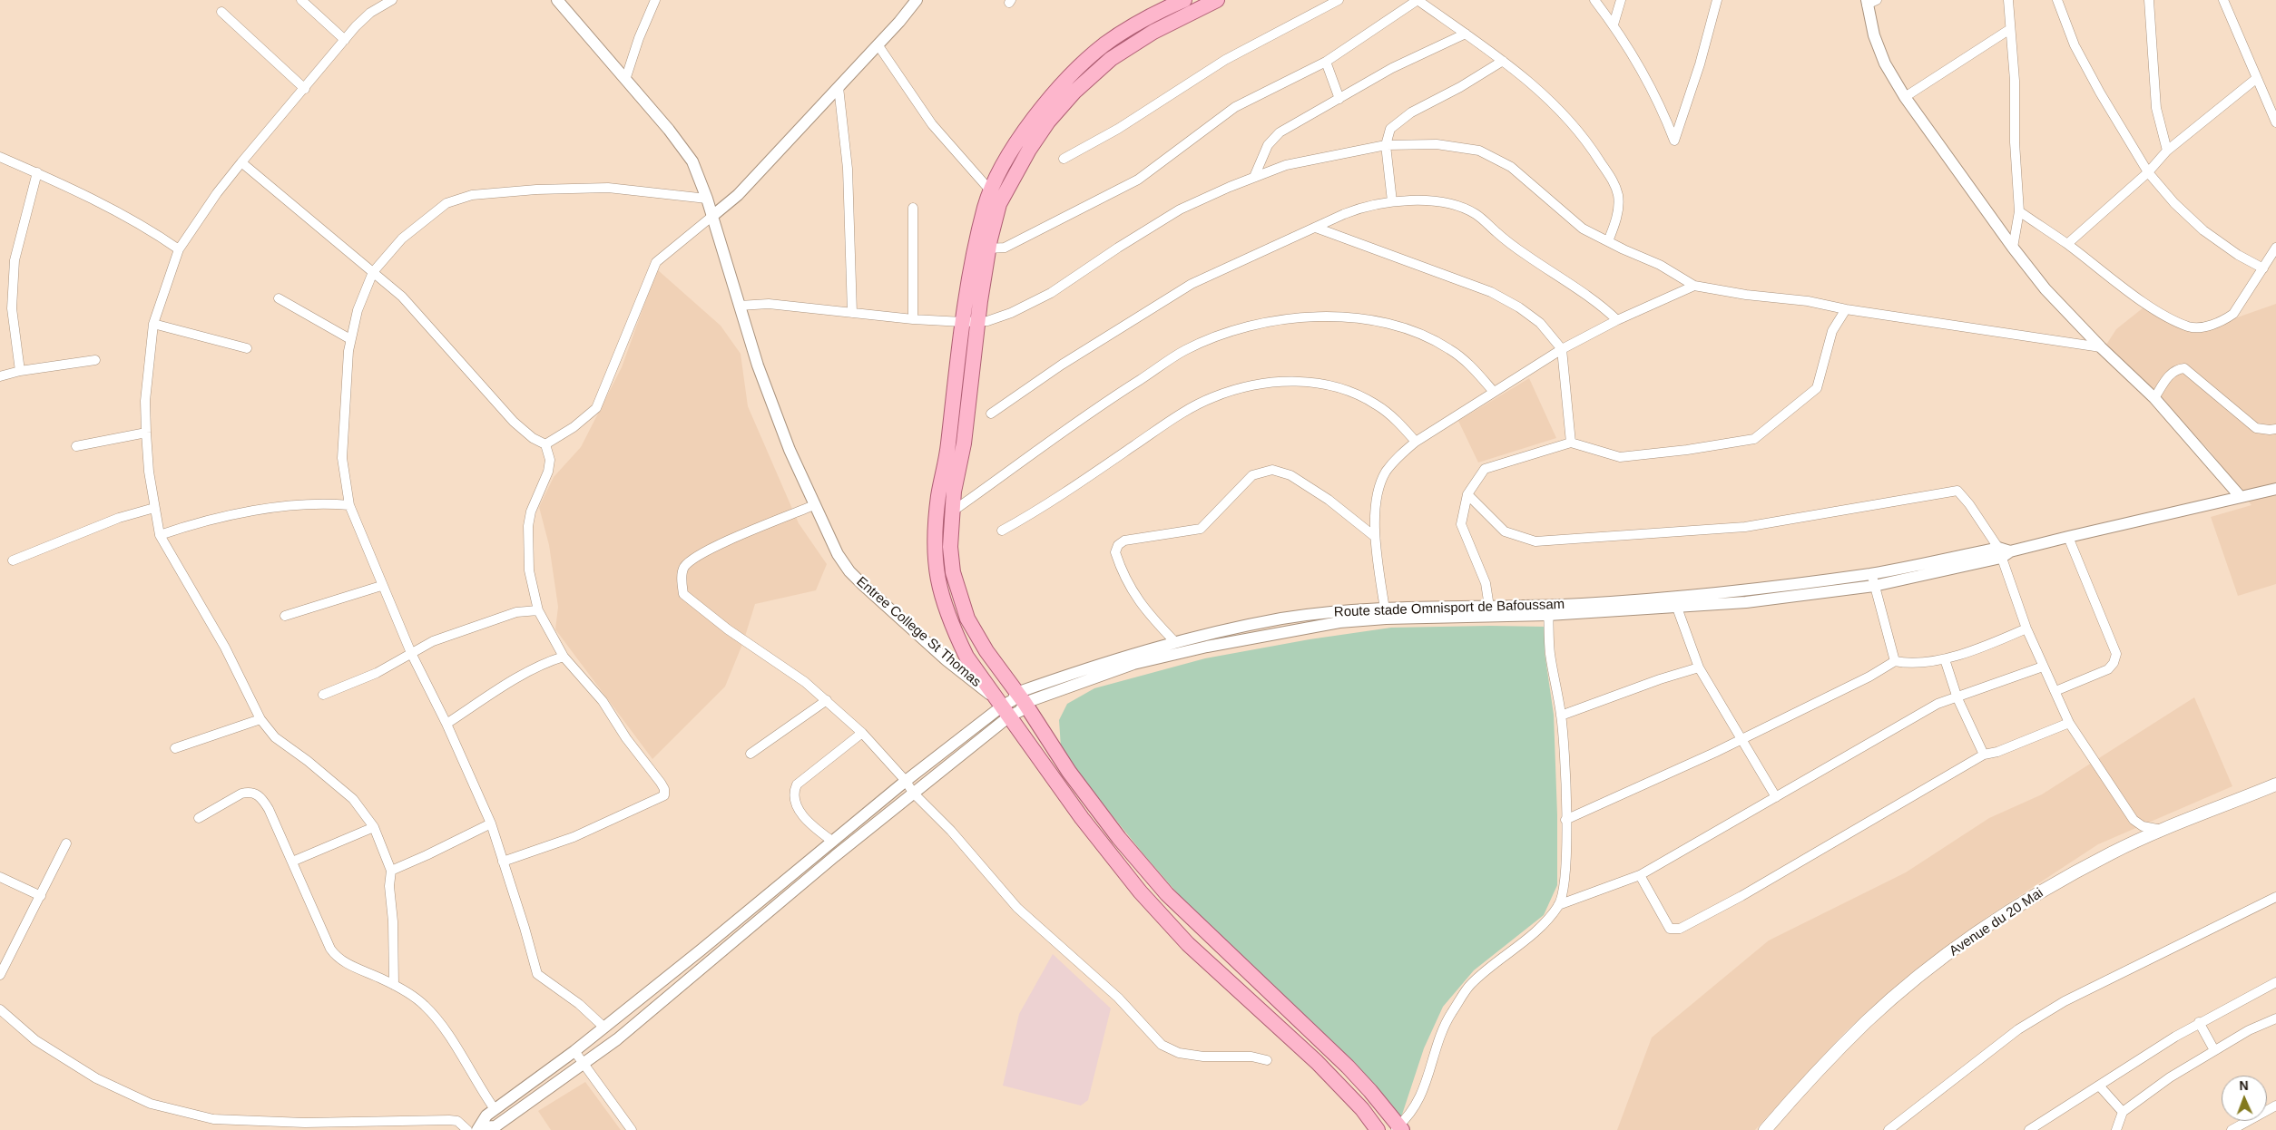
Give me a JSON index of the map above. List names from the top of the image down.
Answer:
{
  "streets": {
    "main road": ["Avenue du 20 Mai"],
    "street": ["Route stade Omnisport de Bafoussam", "Entree College St Thomas"]
  },
  "crossings": [
    ["Route stade Omnisport de Bafoussam", "Entree College St Thomas"]
  ],
  "north": "top"
}
